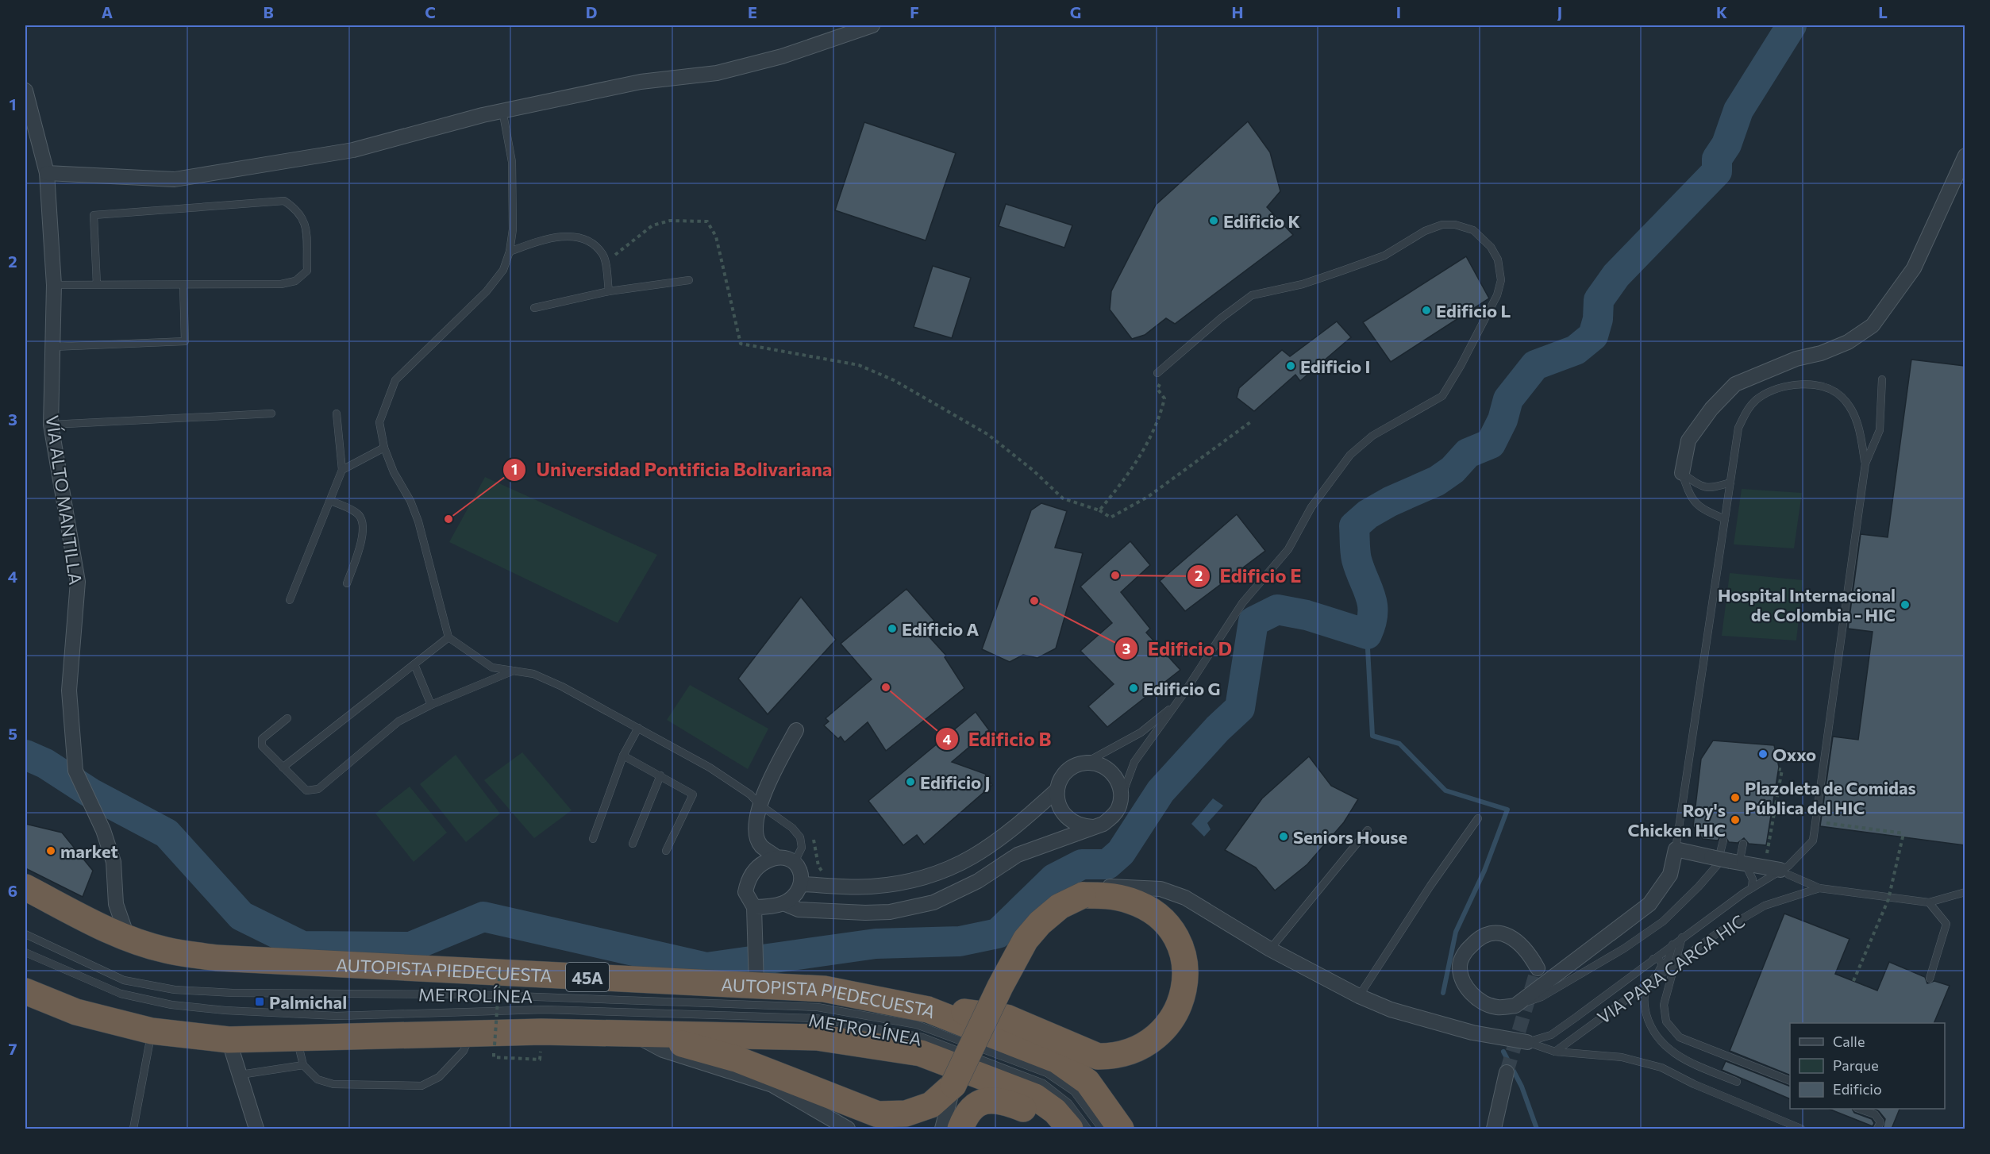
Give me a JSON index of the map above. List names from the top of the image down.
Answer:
{
  "streets": {
    "highway": ["AUTOPISTA PIEDECUESTA", "45A"],
    "street": ["VÍA ALTO MANTILLA"],
    "lane": ["VIA PARA CARGA HIC", "METROLÍNEA"]
  },
  "crossings": [
    ["VÍA ALTO MANTILLA", "AUTOPISTA PIEDECUESTA"]
  ],
  "places": {
    "other": [
      "Edificio K",
      "Edificio L",
      "Edificio I",
      "Universidad Pontificia Bolivariana",
      "Edificio E",
      "Edificio D",
      "Hospital Internacional de Colombia - HIC",
      "Edificio A",
      "Edificio B",
      "Edificio G",
      "Oxxo",
      "Edificio J",
      "Plazoleta de Comidas Pública del HIC",
      "Roy's Chicken HIC",
      "Seniors House",
      "market"
    ],
    "transit": ["Palmichal"]
  },
  "legend": ["Calle", "Parque", "Edificio"],
  "grid": {
    "columns": [
      "A",
      "B",
      "C",
      "D",
      "E",
      "F",
      "G",
      "H",
      "I",
      "J",
      "K",
      "L"
    ],
    "rows": [
      "1",
      "2",
      "3",
      "4",
      "5",
      "6",
      "7"
    ]
  }
}
